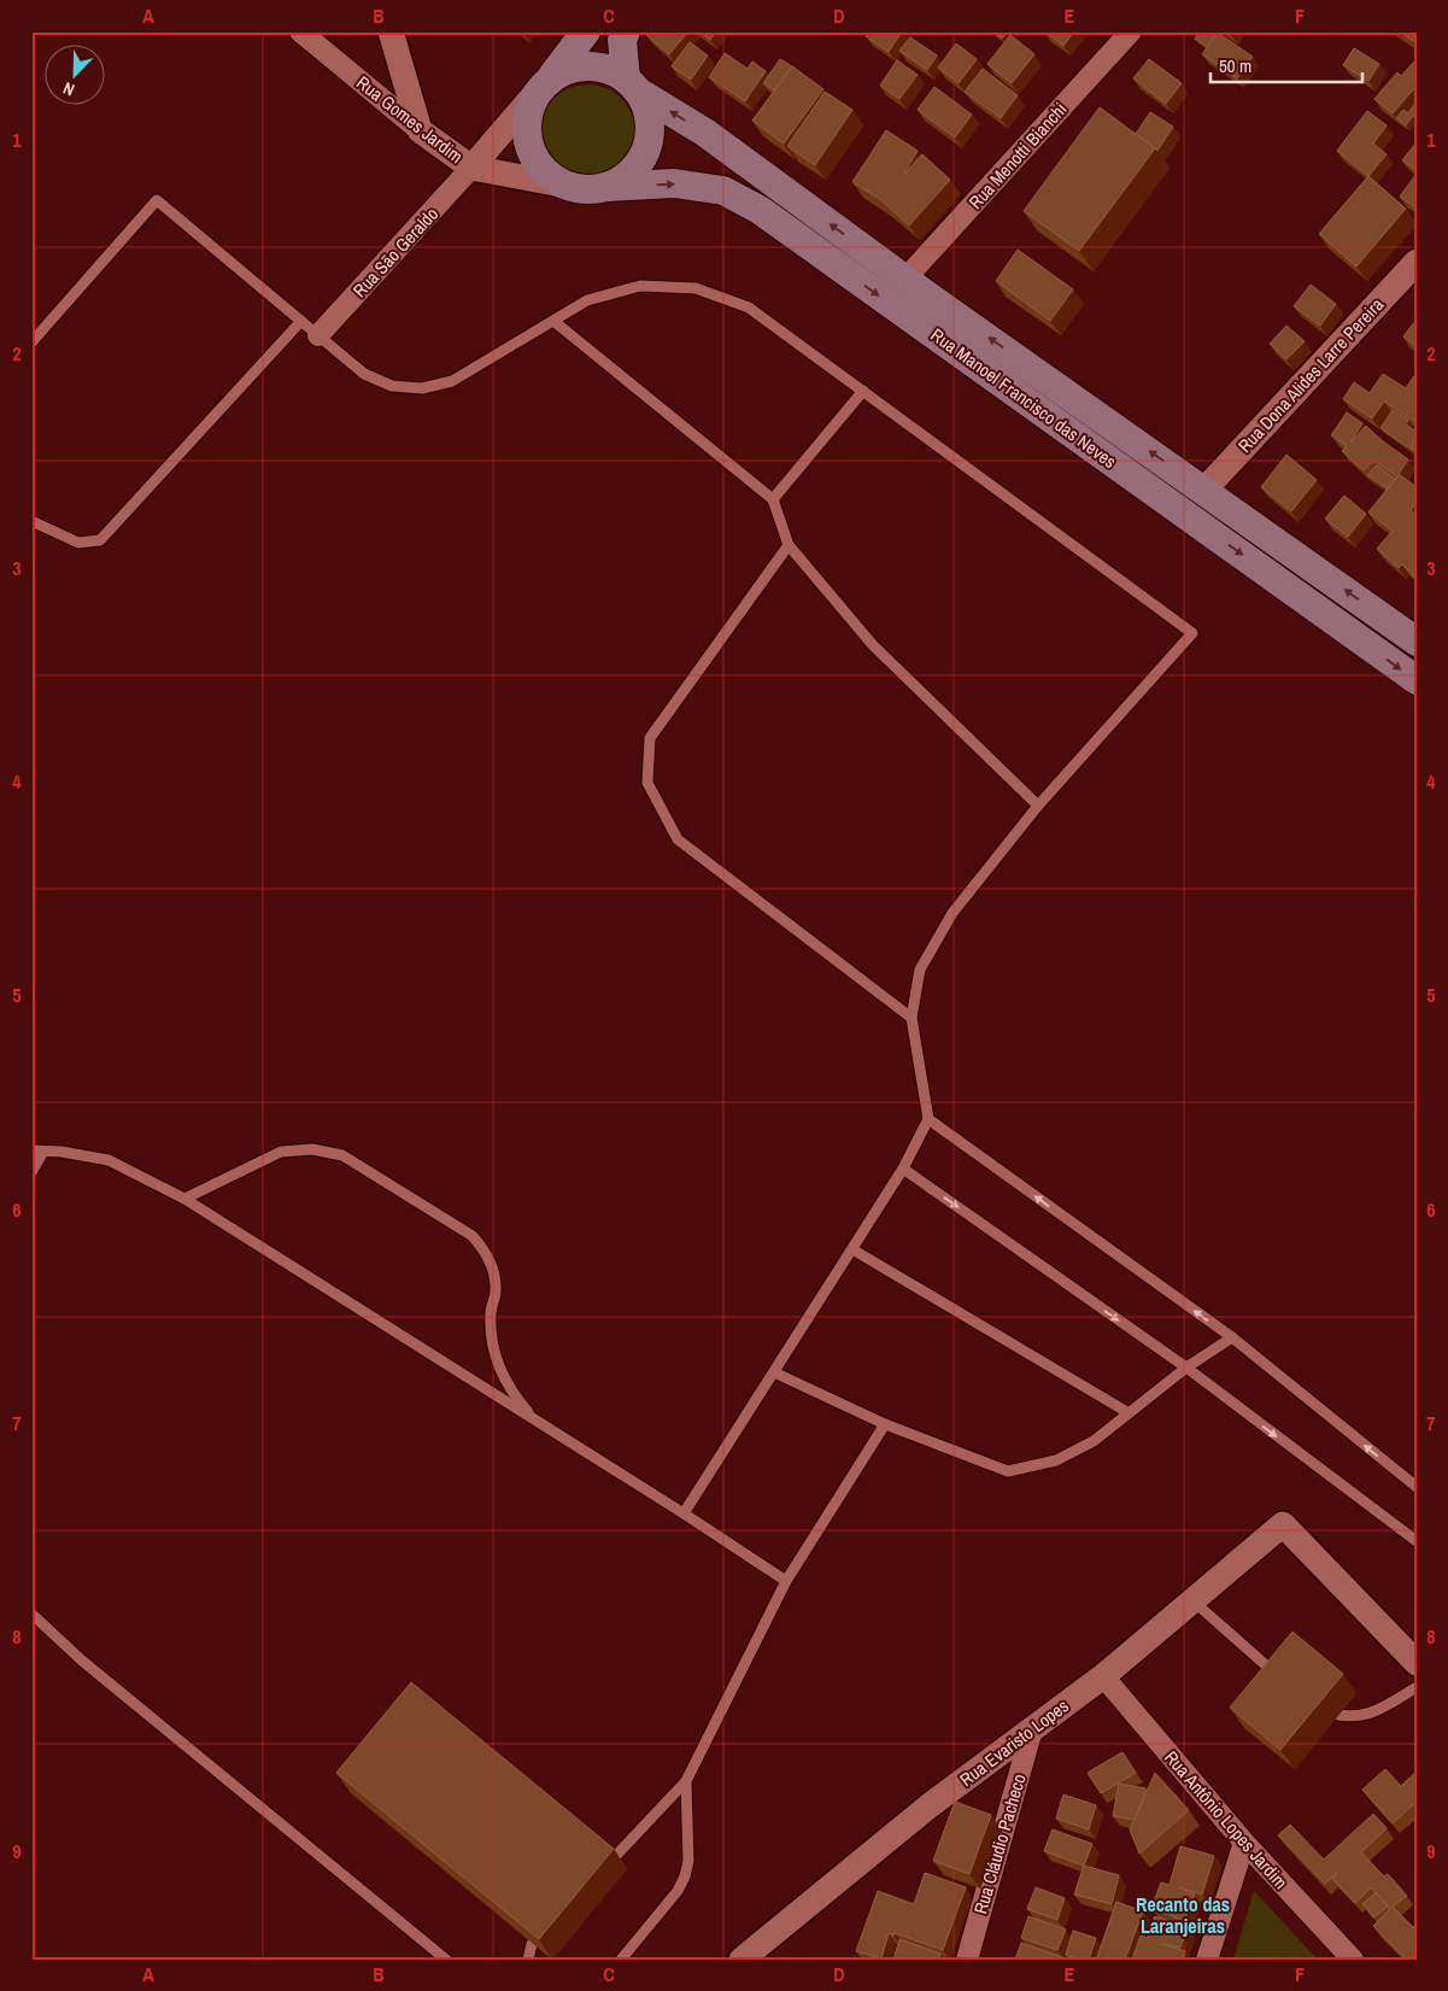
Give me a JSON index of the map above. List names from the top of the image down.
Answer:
{
  "streets": {
    "main road": ["Rua Manoel Francisco das Neves"],
    "street": [
      "Rua Gomes Jardim",
      "Rua Menotti Bianchi",
      "Rua São Geraldo",
      "Rua Dona Alides Larre Pereira",
      "Rua Evaristo Lopes",
      "Rua Antônio Lopes Jardim",
      "Rua Cláudio Pacheco"
    ]
  },
  "crossings": [
    ["Rua Gomes Jardim", "Rua São Geraldo"],
    ["Rua Gomes Jardim", "Rua Manoel Francisco das Neves"],
    ["Rua Menotti Bianchi", "Rua Manoel Francisco das Neves"],
    ["Rua Dona Alides Larre Pereira", "Rua Manoel Francisco das Neves"],
    ["Rua Evaristo Lopes", "Rua Antônio Lopes Jardim"],
    ["Rua Evaristo Lopes", "Rua Cláudio Pacheco"]
  ],
  "districts": ["Recanto das Laranjeiras"],
  "scale_bar": "50 m",
  "north": "bottom left",
  "grid": {
    "columns": [
      "A",
      "B",
      "C",
      "D",
      "E",
      "F"
    ],
    "rows": [
      "1",
      "2",
      "3",
      "4",
      "5",
      "6",
      "7",
      "8",
      "9"
    ]
  }
}
